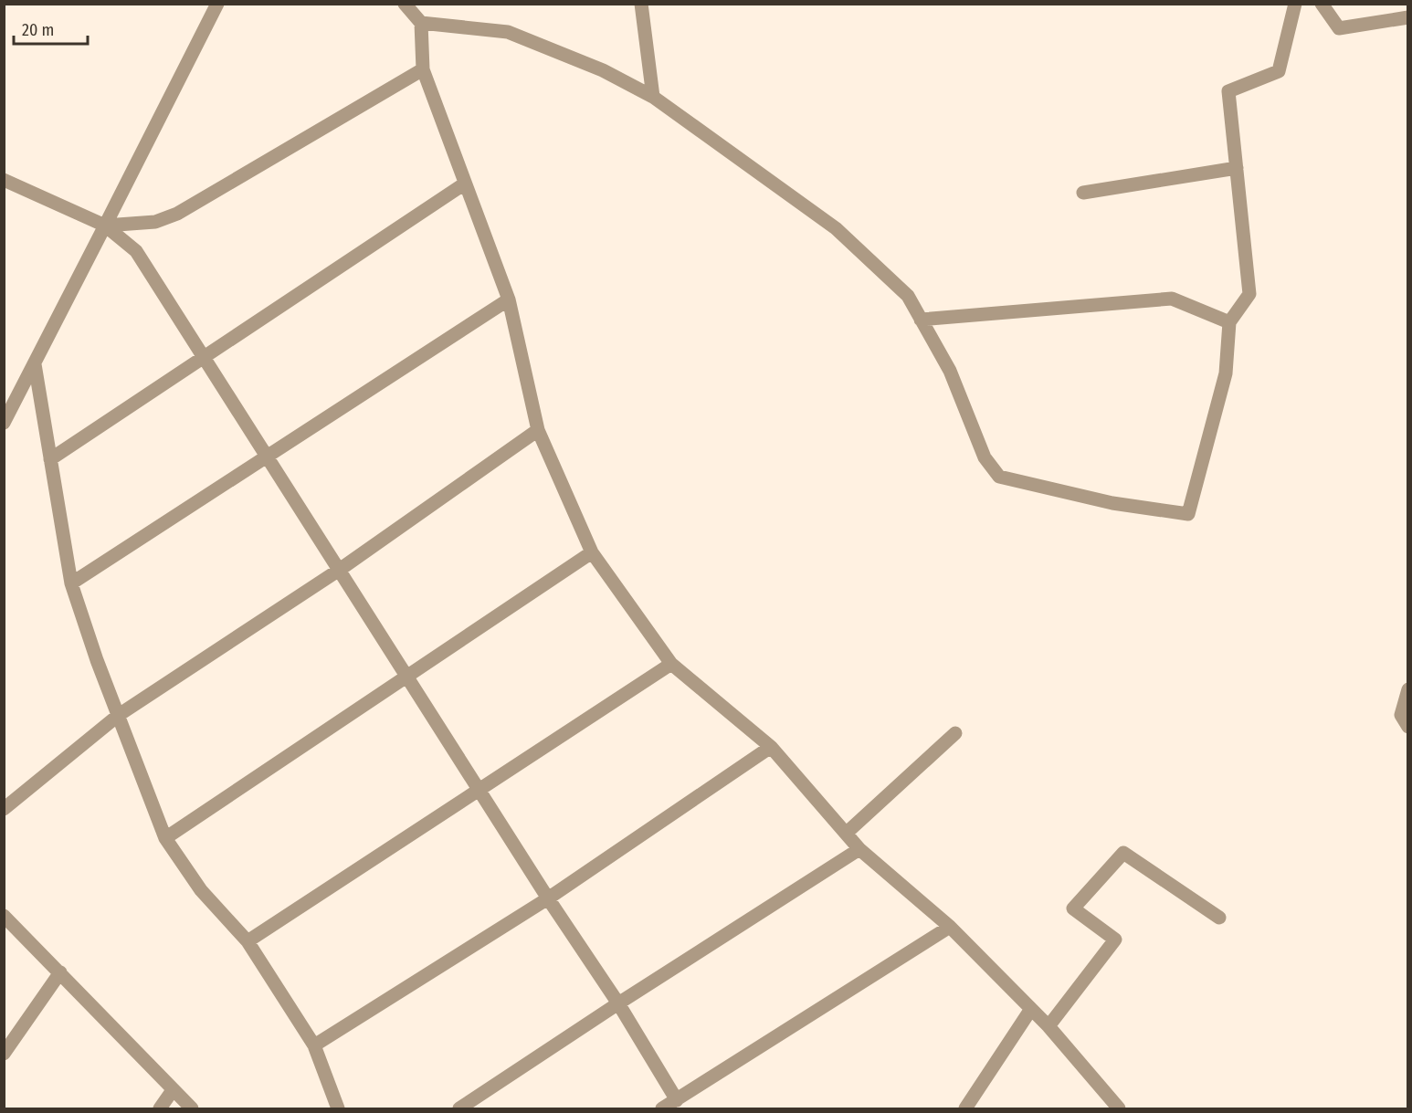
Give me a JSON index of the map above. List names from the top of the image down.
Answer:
{
  "scale_bar": "20 m"
}
